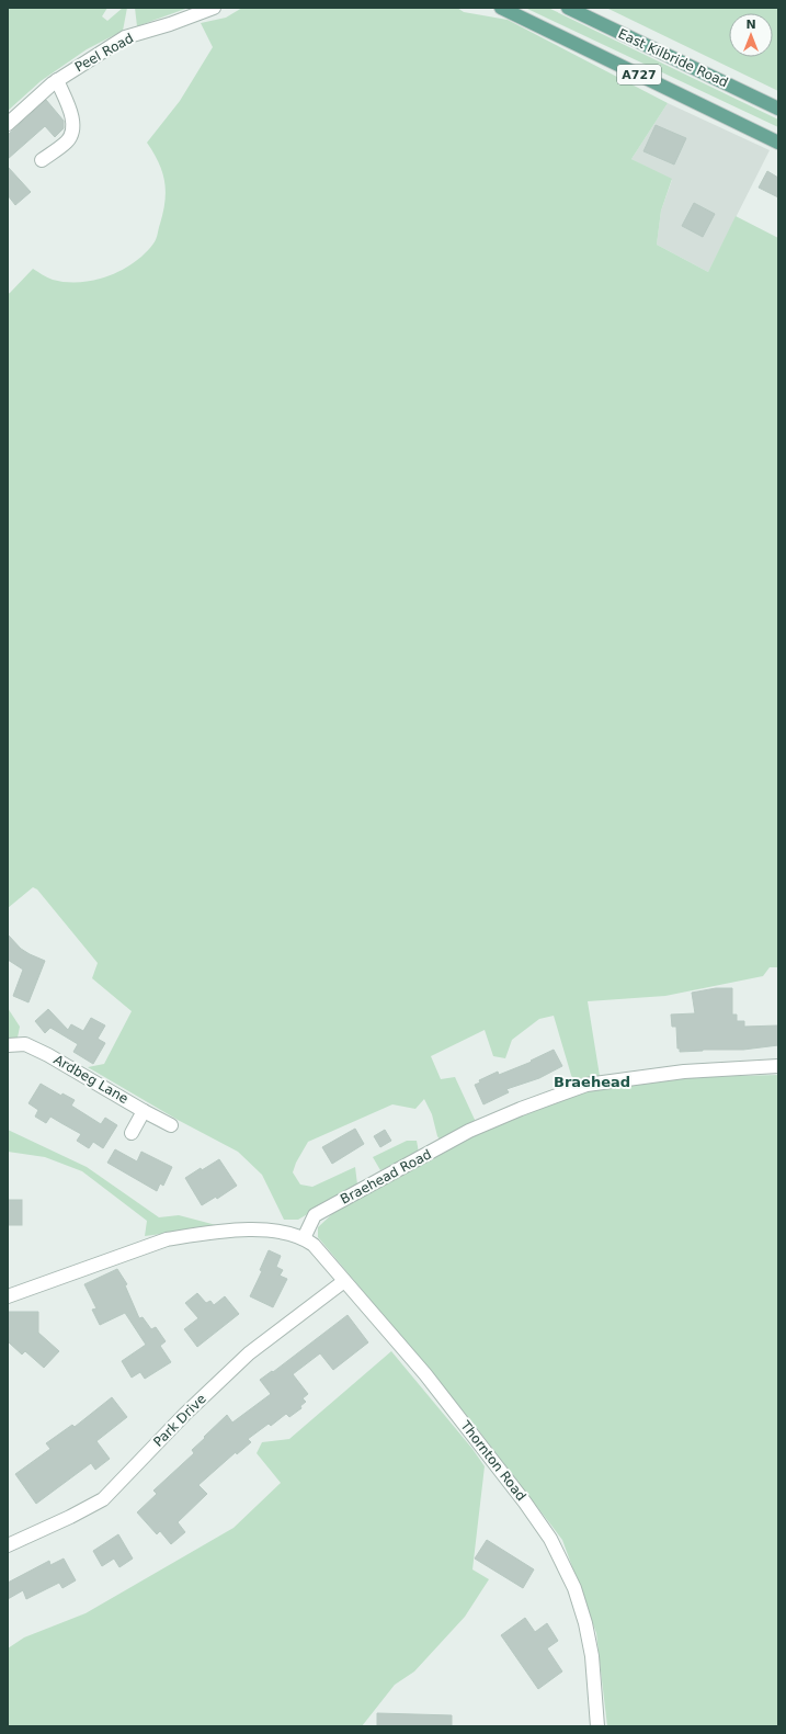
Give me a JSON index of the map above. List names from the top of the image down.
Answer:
{
  "streets": {
    "main road": ["East Kilbride Road", "A727"],
    "street": [
      "Peel Road",
      "Ardbeg Lane",
      "Braehead Road",
      "Park Drive",
      "Thornton Road"
    ]
  },
  "crossings": [
    ["Braehead Road", "Thornton Road"],
    ["Park Drive", "Thornton Road"]
  ],
  "districts": ["Braehead"],
  "north": "top"
}
